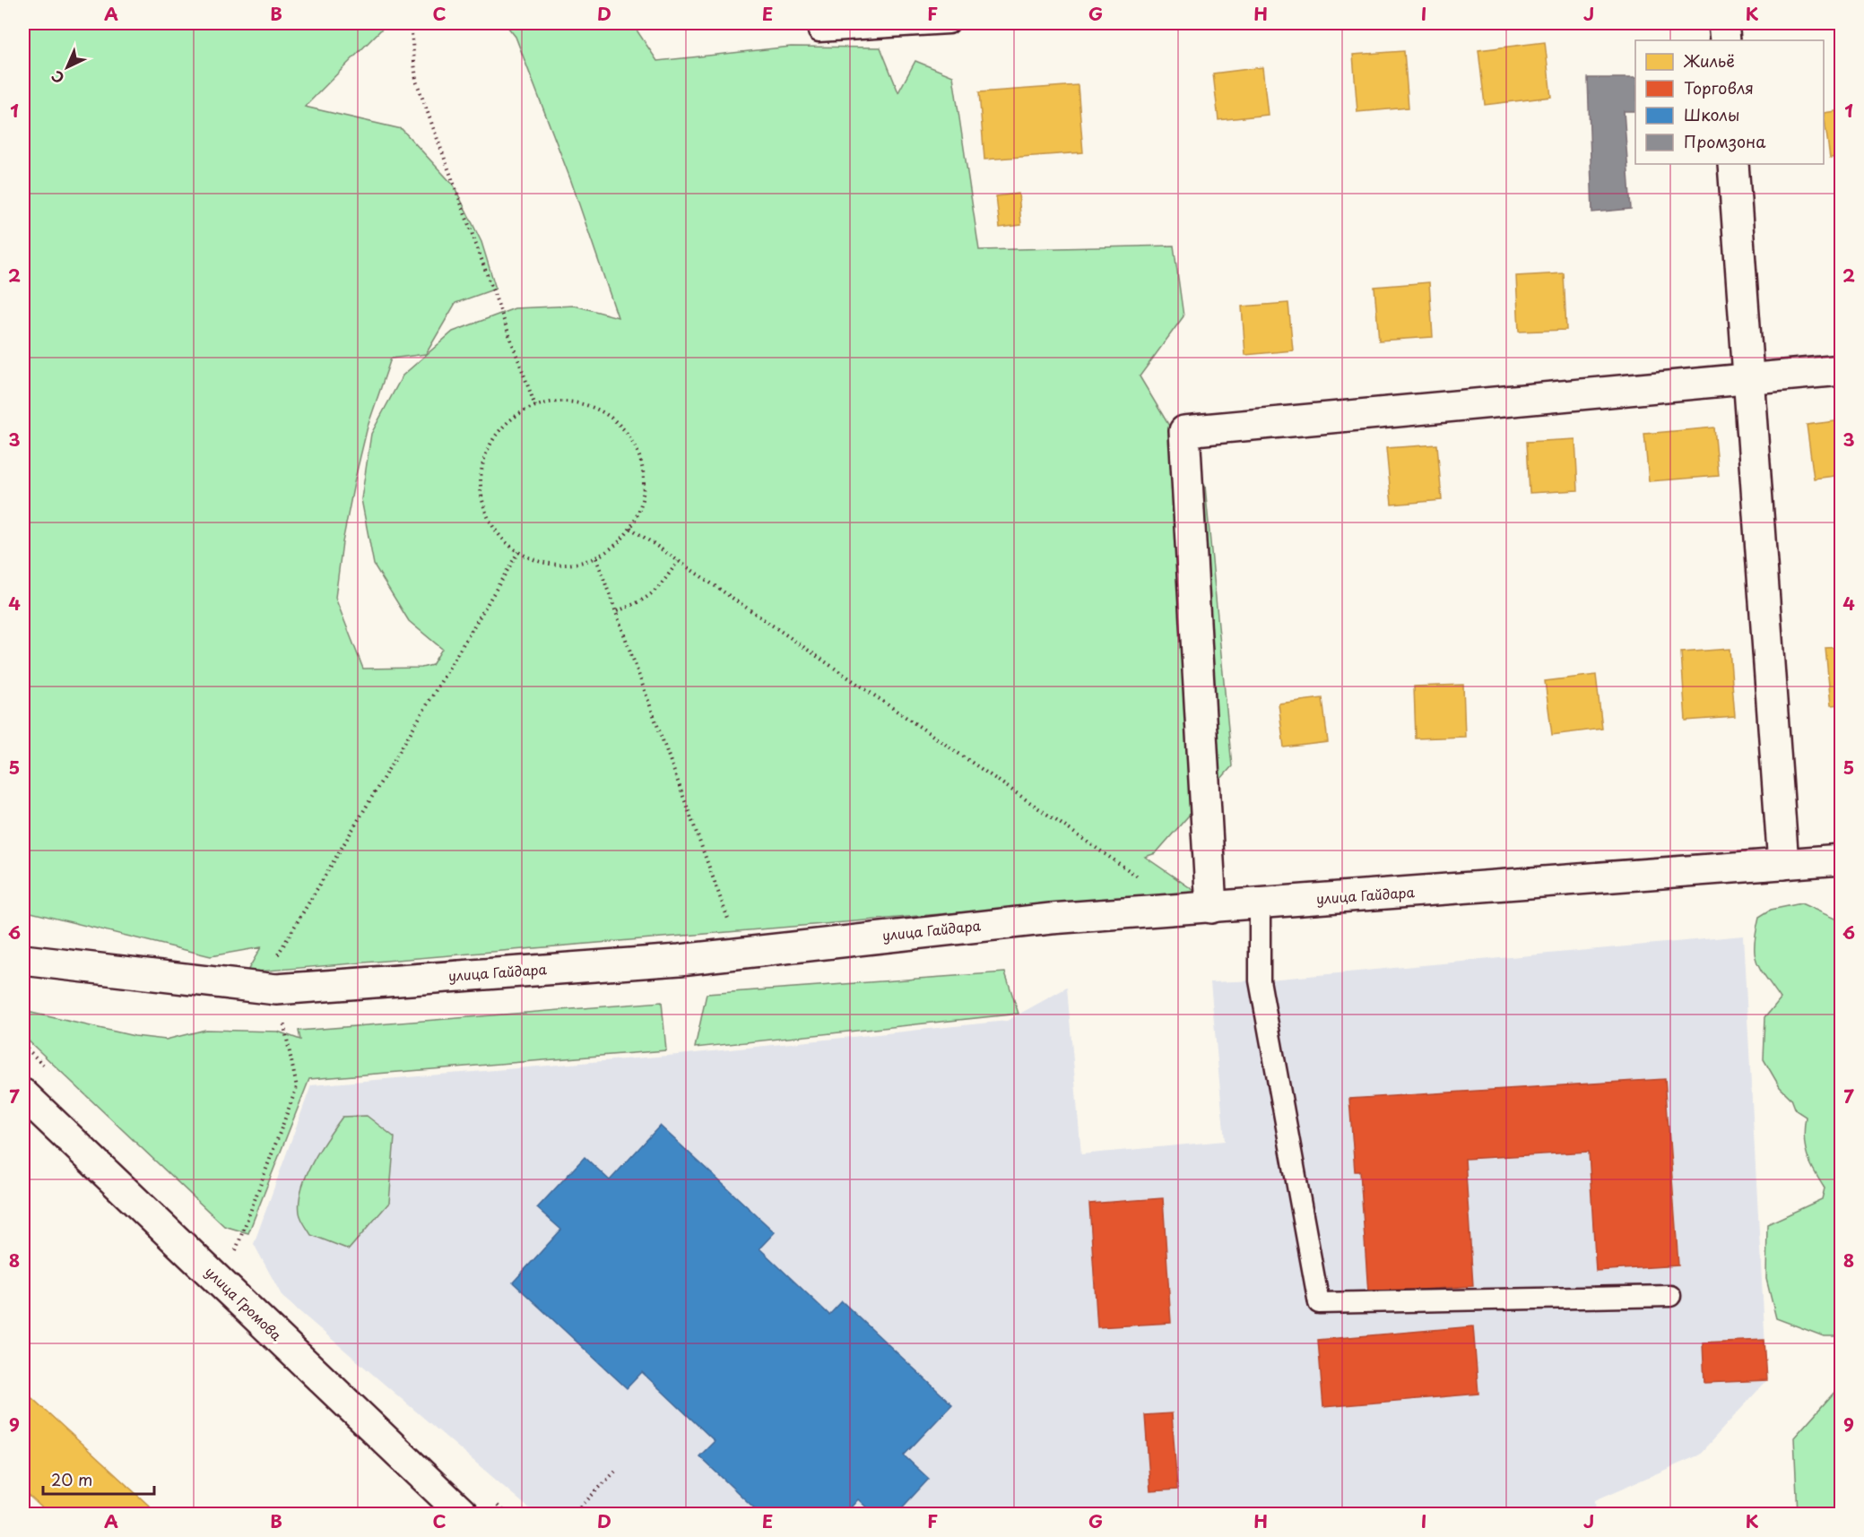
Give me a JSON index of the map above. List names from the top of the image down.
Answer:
{
  "streets": {
    "street": ["улица Гайдара", "улица Громова"]
  },
  "legend": [
    "Жильё",
    "Торговля",
    "Школы",
    "Промзона"
  ],
  "scale_bar": "20 m",
  "north": "bottom left",
  "grid": {
    "columns": [
      "A",
      "B",
      "C",
      "D",
      "E",
      "F",
      "G",
      "H",
      "I",
      "J",
      "K"
    ],
    "rows": [
      "1",
      "2",
      "3",
      "4",
      "5",
      "6",
      "7",
      "8",
      "9"
    ]
  }
}
